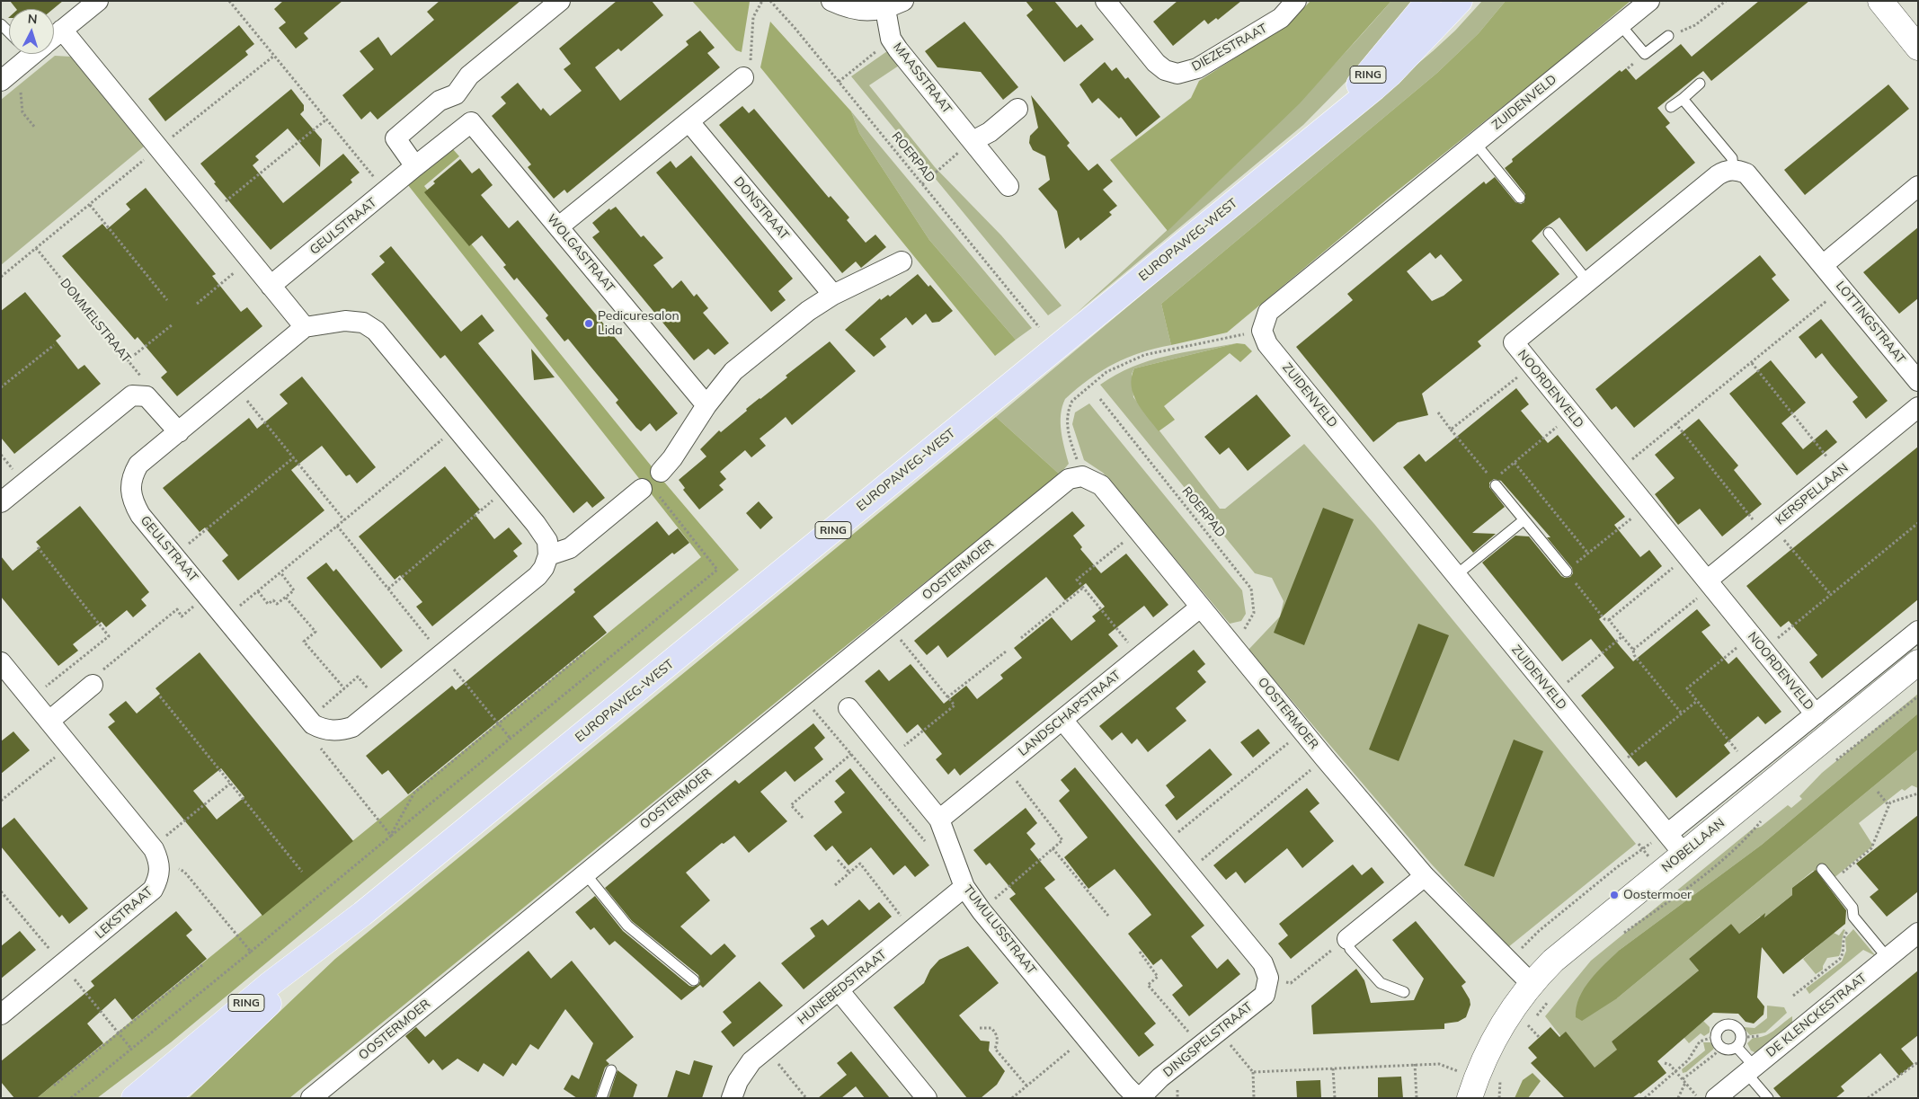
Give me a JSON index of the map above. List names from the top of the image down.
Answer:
{
  "streets": {
    "main road": ["RING", "EUROPAWEG-WEST"],
    "street": [
      "DIEZESTRAAT",
      "MAASSTRAAT",
      "ZUIDENVELD",
      "DONSTRAAT",
      "GEULSTRAAT",
      "WOLGASTRAAT",
      "LOTTINGSTRAAT",
      "NOORDENVELD",
      "KERSPELLAAN",
      "OOSTERMOER",
      "LANDSCHAPSTRAAT",
      "NOBELLAAN",
      "LEKSTRAAT",
      "TUMULUSSTRAAT",
      "HUNEBEDSTRAAT",
      "DE KLENCKESTRAAT",
      "DINGSPELSTRAAT"
    ],
    "path": ["ROERPAD", "DOMMELSTRAAT"]
  },
  "crossings": [
    ["ZUIDENVELD", "NOBELLAAN"],
    ["ROERPAD", "OOSTERMOER"],
    ["NOORDENVELD", "KERSPELLAAN"],
    ["NOORDENVELD", "NOBELLAAN"],
    ["OOSTERMOER", "LANDSCHAPSTRAAT"],
    ["OOSTERMOER", "NOBELLAAN"],
    ["LANDSCHAPSTRAAT", "TUMULUSSTRAAT"],
    ["TUMULUSSTRAAT", "HUNEBEDSTRAAT"],
    ["TUMULUSSTRAAT", "DINGSPELSTRAAT"]
  ],
  "places": ["Pedicuresalon Lida", "Oostermoer"],
  "north": "top"
}
